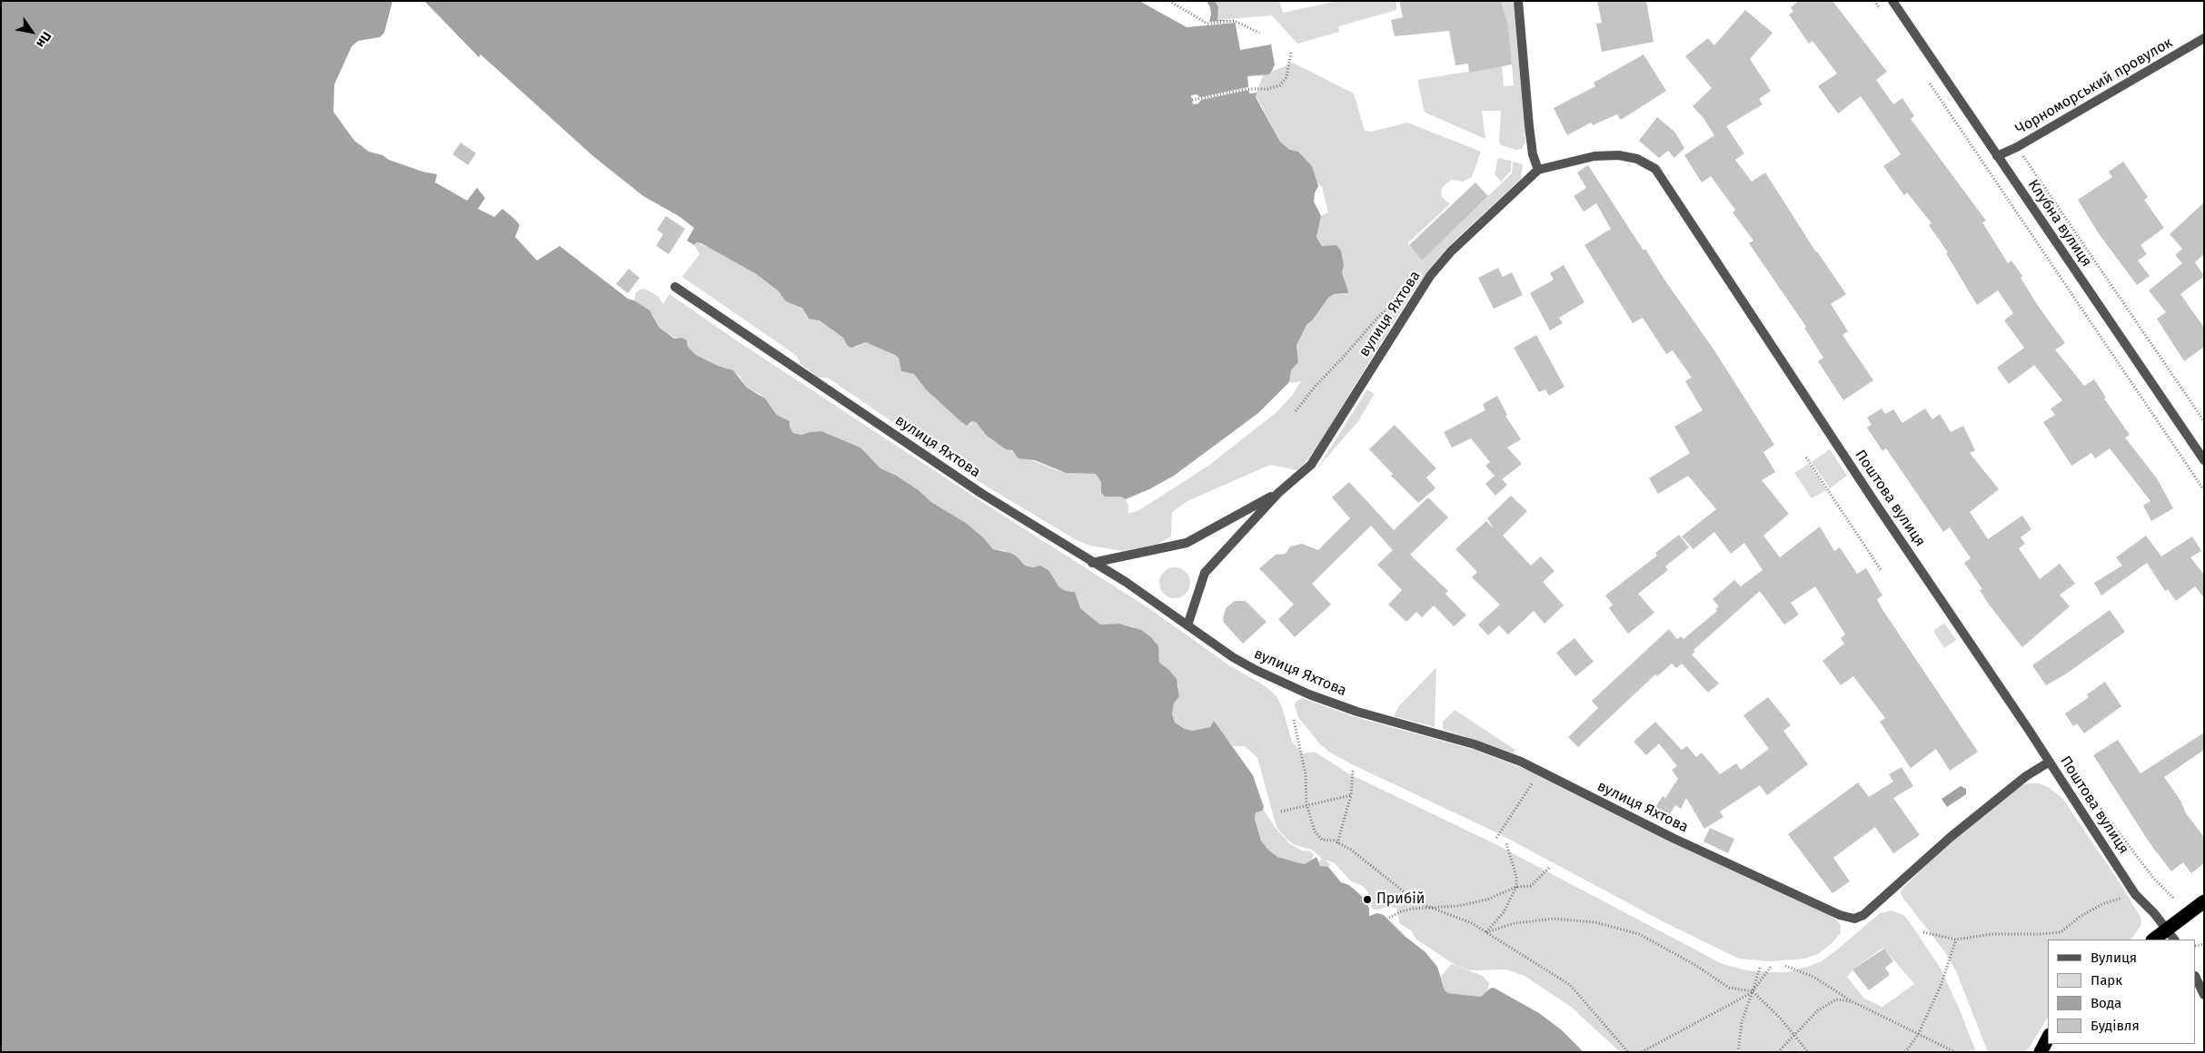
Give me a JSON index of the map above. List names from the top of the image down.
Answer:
{
  "streets": {
    "street": [
      "Чорноморський провулок",
      "Клубна вулиця",
      "вулиця Яхтова",
      "Поштова вулиця"
    ]
  },
  "crossings": [
    ["Чорноморський провулок", "Клубна вулиця"],
    ["вулиця Яхтова", "Поштова вулиця"]
  ],
  "places": ["Прибій"],
  "legend": [
    "Вулиця",
    "Парк",
    "Вода",
    "Будівля"
  ],
  "north": "bottom right"
}
